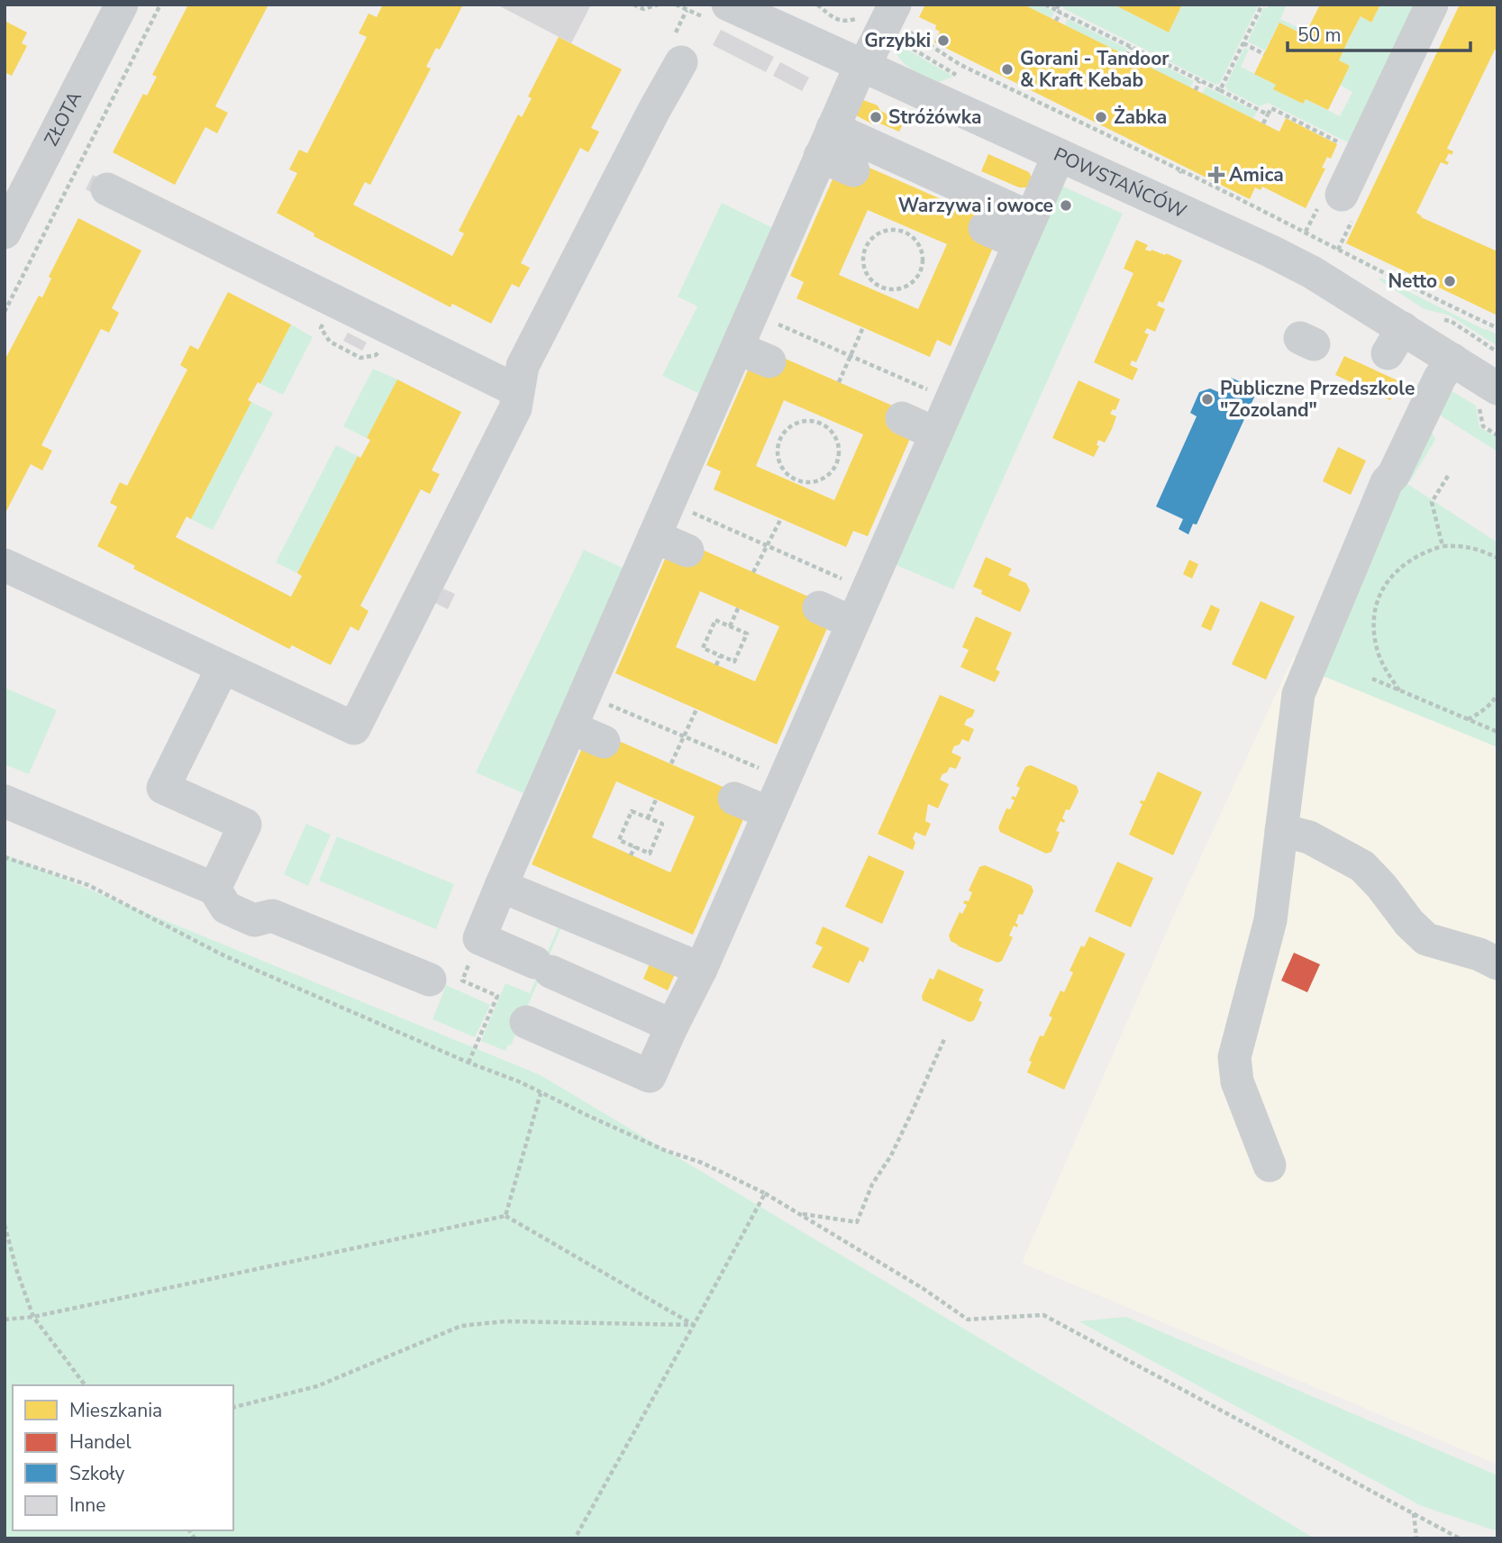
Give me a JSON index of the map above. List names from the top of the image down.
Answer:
{
  "streets": {
    "street": ["ZŁOTA", "POWSTAŃCÓW"]
  },
  "places": {
    "other": [
      "Grzybki",
      "Gorani - Tandoor & Kraft Kebab",
      "Stróżówka",
      "Żabka",
      "Warzywa i owoce",
      "Netto",
      "Publiczne Przedszkole \"Zozoland\""
    ],
    "health": ["Amica"]
  },
  "legend": [
    "Mieszkania",
    "Handel",
    "Szkoły",
    "Inne"
  ],
  "scale_bar": "50 m"
}
